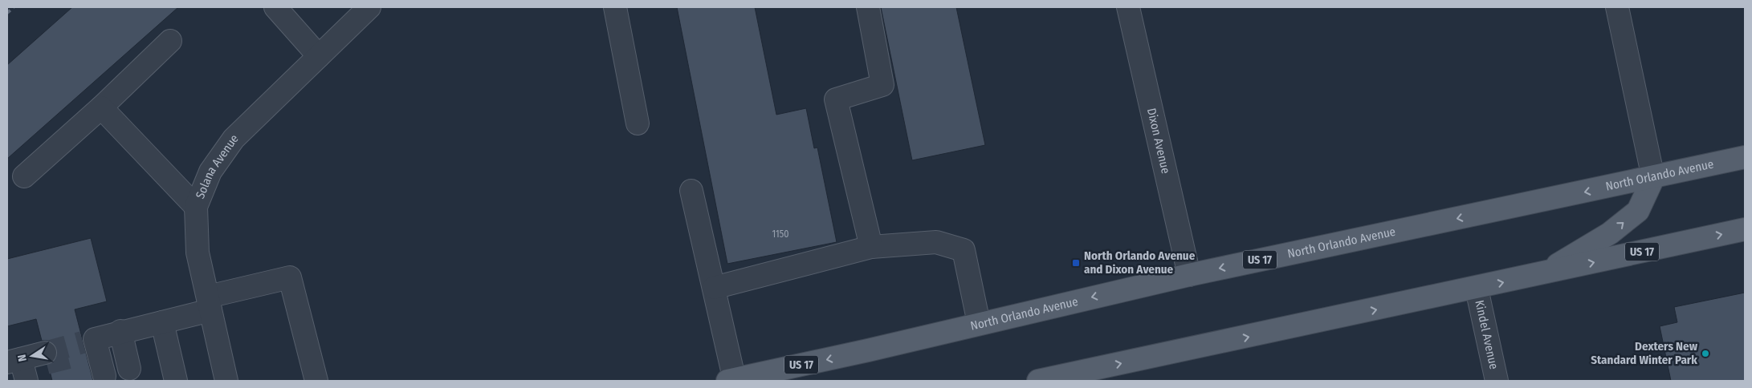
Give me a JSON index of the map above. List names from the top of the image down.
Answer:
{
  "streets": {
    "main road": ["North Orlando Avenue", "US 17"],
    "street": ["Dixon Avenue", "Solana Avenue", "Kindel Avenue"]
  },
  "crossings": [
    ["Dixon Avenue", "North Orlando Avenue"],
    ["US 17", "Kindel Avenue"]
  ],
  "places": {
    "transit": ["North Orlando Avenue and Dixon Avenue"],
    "other": ["Dexters New Standard Winter Park"]
  },
  "house_numbers": ["1150"],
  "north": "left"
}
